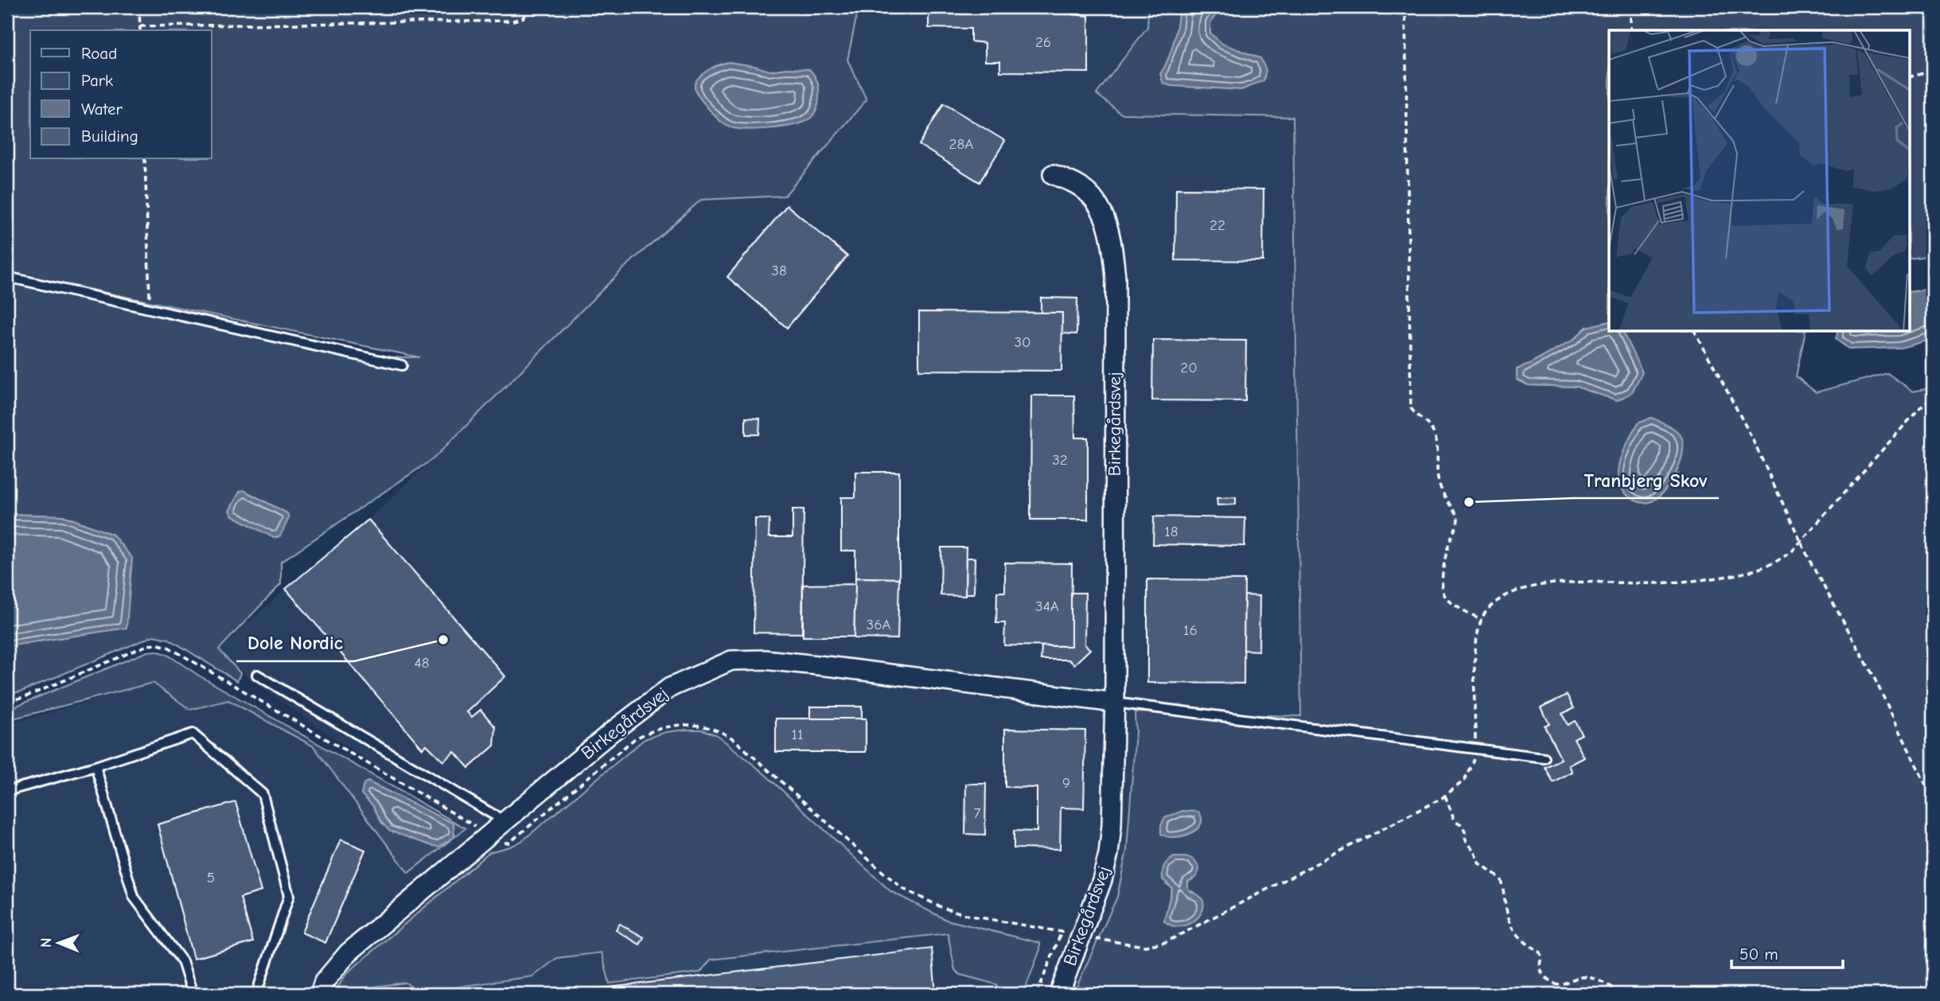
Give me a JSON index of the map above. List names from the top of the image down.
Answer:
{
  "streets": {
    "street": ["Birkegårdsvej"]
  },
  "places": ["Tranbjerg Skov", "Dole Nordic"],
  "house_numbers": [
    "26",
    "28A",
    "22",
    "38",
    "30",
    "20",
    "32",
    "18",
    "34A",
    "36A",
    "16",
    "48",
    "11",
    "9",
    "7",
    "5"
  ],
  "legend": [
    "Road",
    "Park",
    "Water",
    "Building"
  ],
  "scale_bar": "50 m",
  "north": "left"
}
